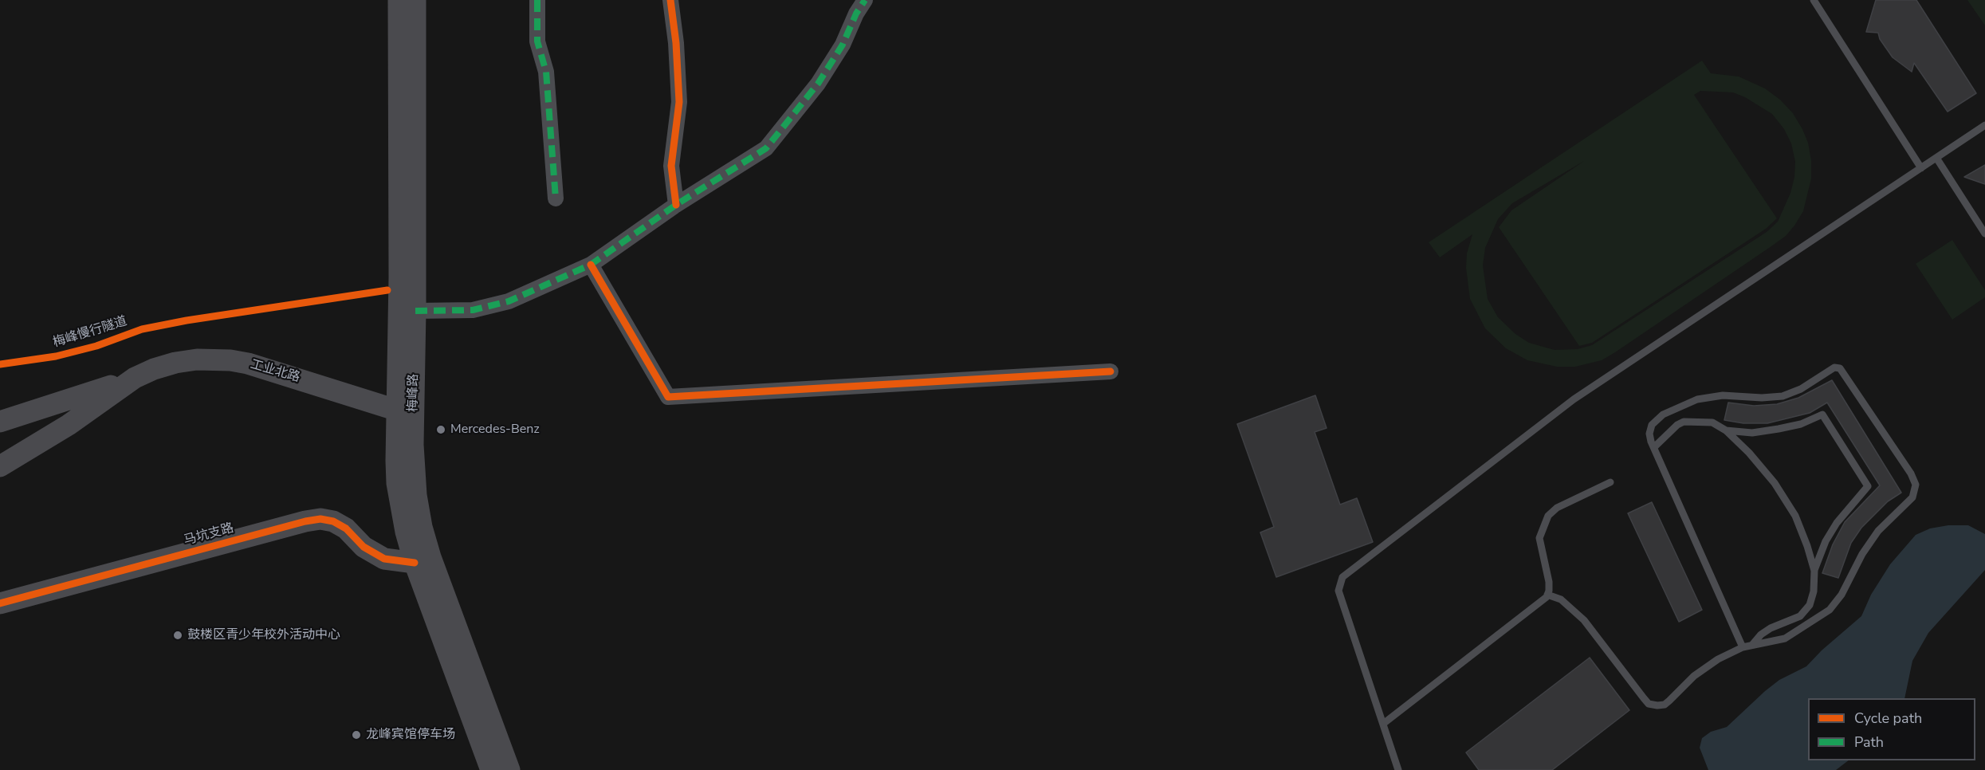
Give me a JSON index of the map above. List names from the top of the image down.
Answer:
{
  "streets": {
    "main road": ["工业北路", "梅峰路", "马坑支路"],
    "cycle path": ["梅峰慢行隧道"]
  },
  "crossings": [
    ["工业北路", "梅峰路"],
    ["梅峰路", "马坑支路"]
  ],
  "places": ["Mercedes-Benz", "鼓楼区青少年校外活动中心", "龙峰宾馆停车场"],
  "legend": ["Cycle path", "Path"]
}
